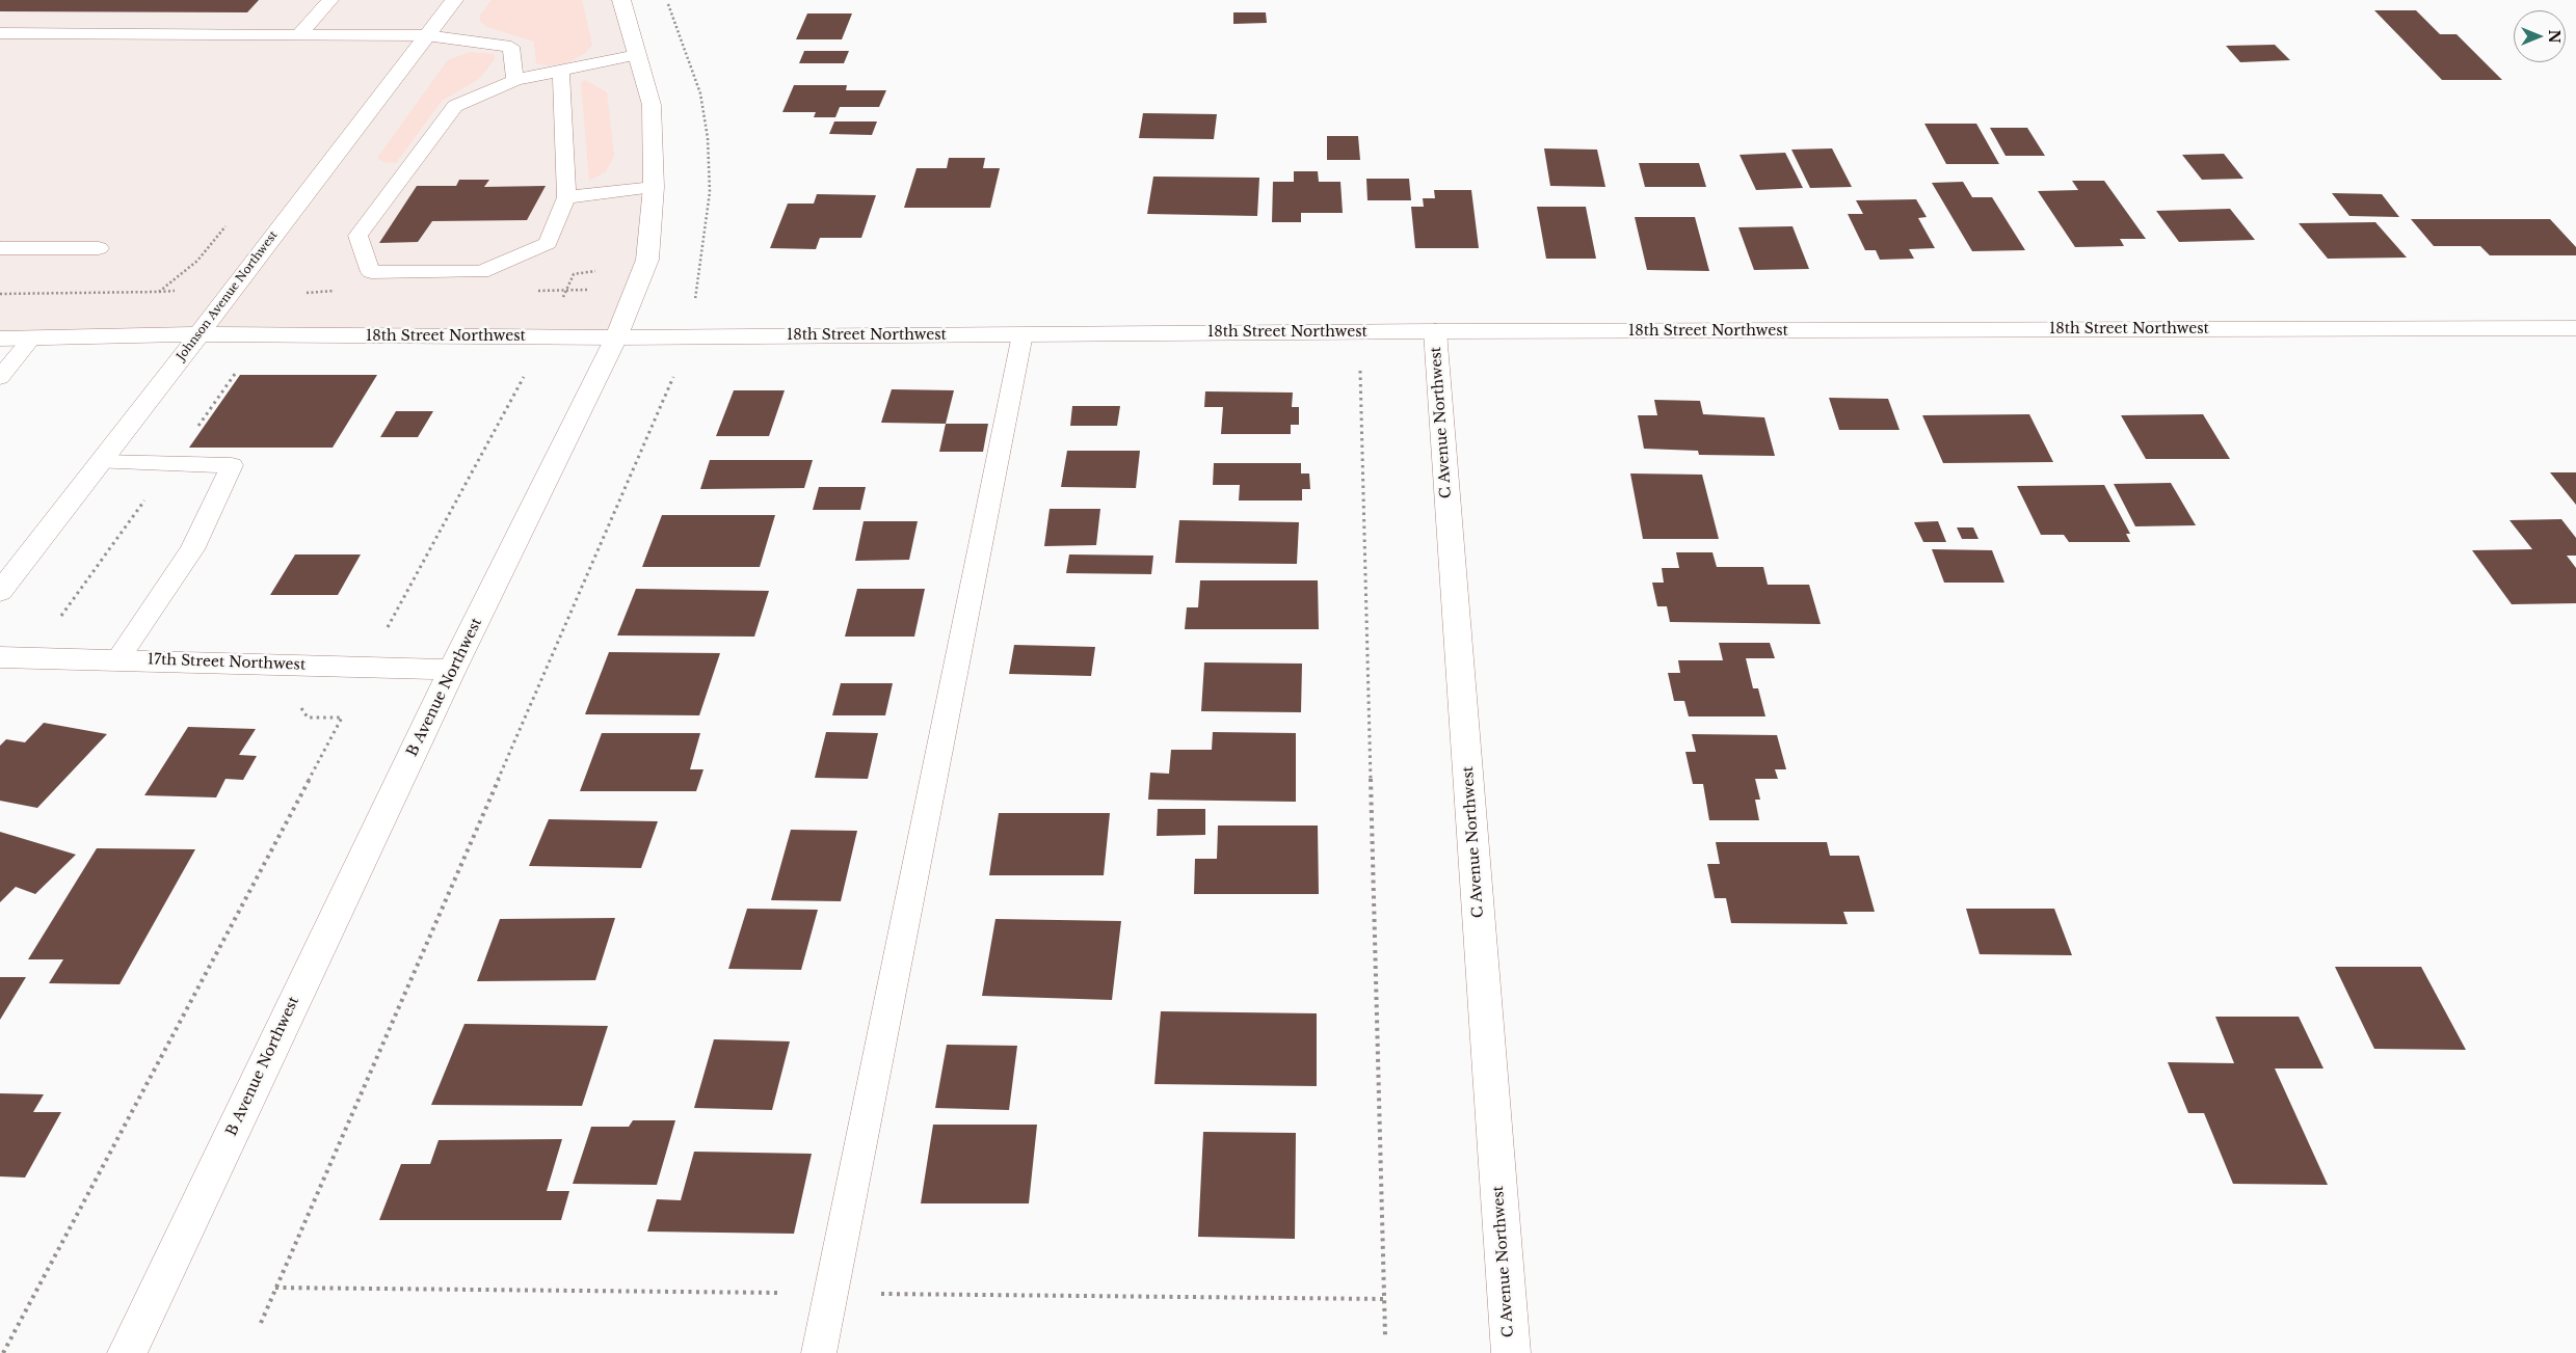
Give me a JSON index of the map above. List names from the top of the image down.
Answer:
{
  "streets": {
    "street": [
      "Johnson Avenue Northwest",
      "18th Street Northwest",
      "C Avenue Northwest",
      "17th Street Northwest",
      "B Avenue Northwest"
    ]
  },
  "crossings": [
    ["Johnson Avenue Northwest", "18th Street Northwest"],
    ["18th Street Northwest", "C Avenue Northwest"],
    ["18th Street Northwest", "B Avenue Northwest"],
    ["17th Street Northwest", "B Avenue Northwest"]
  ],
  "north": "right"
}
